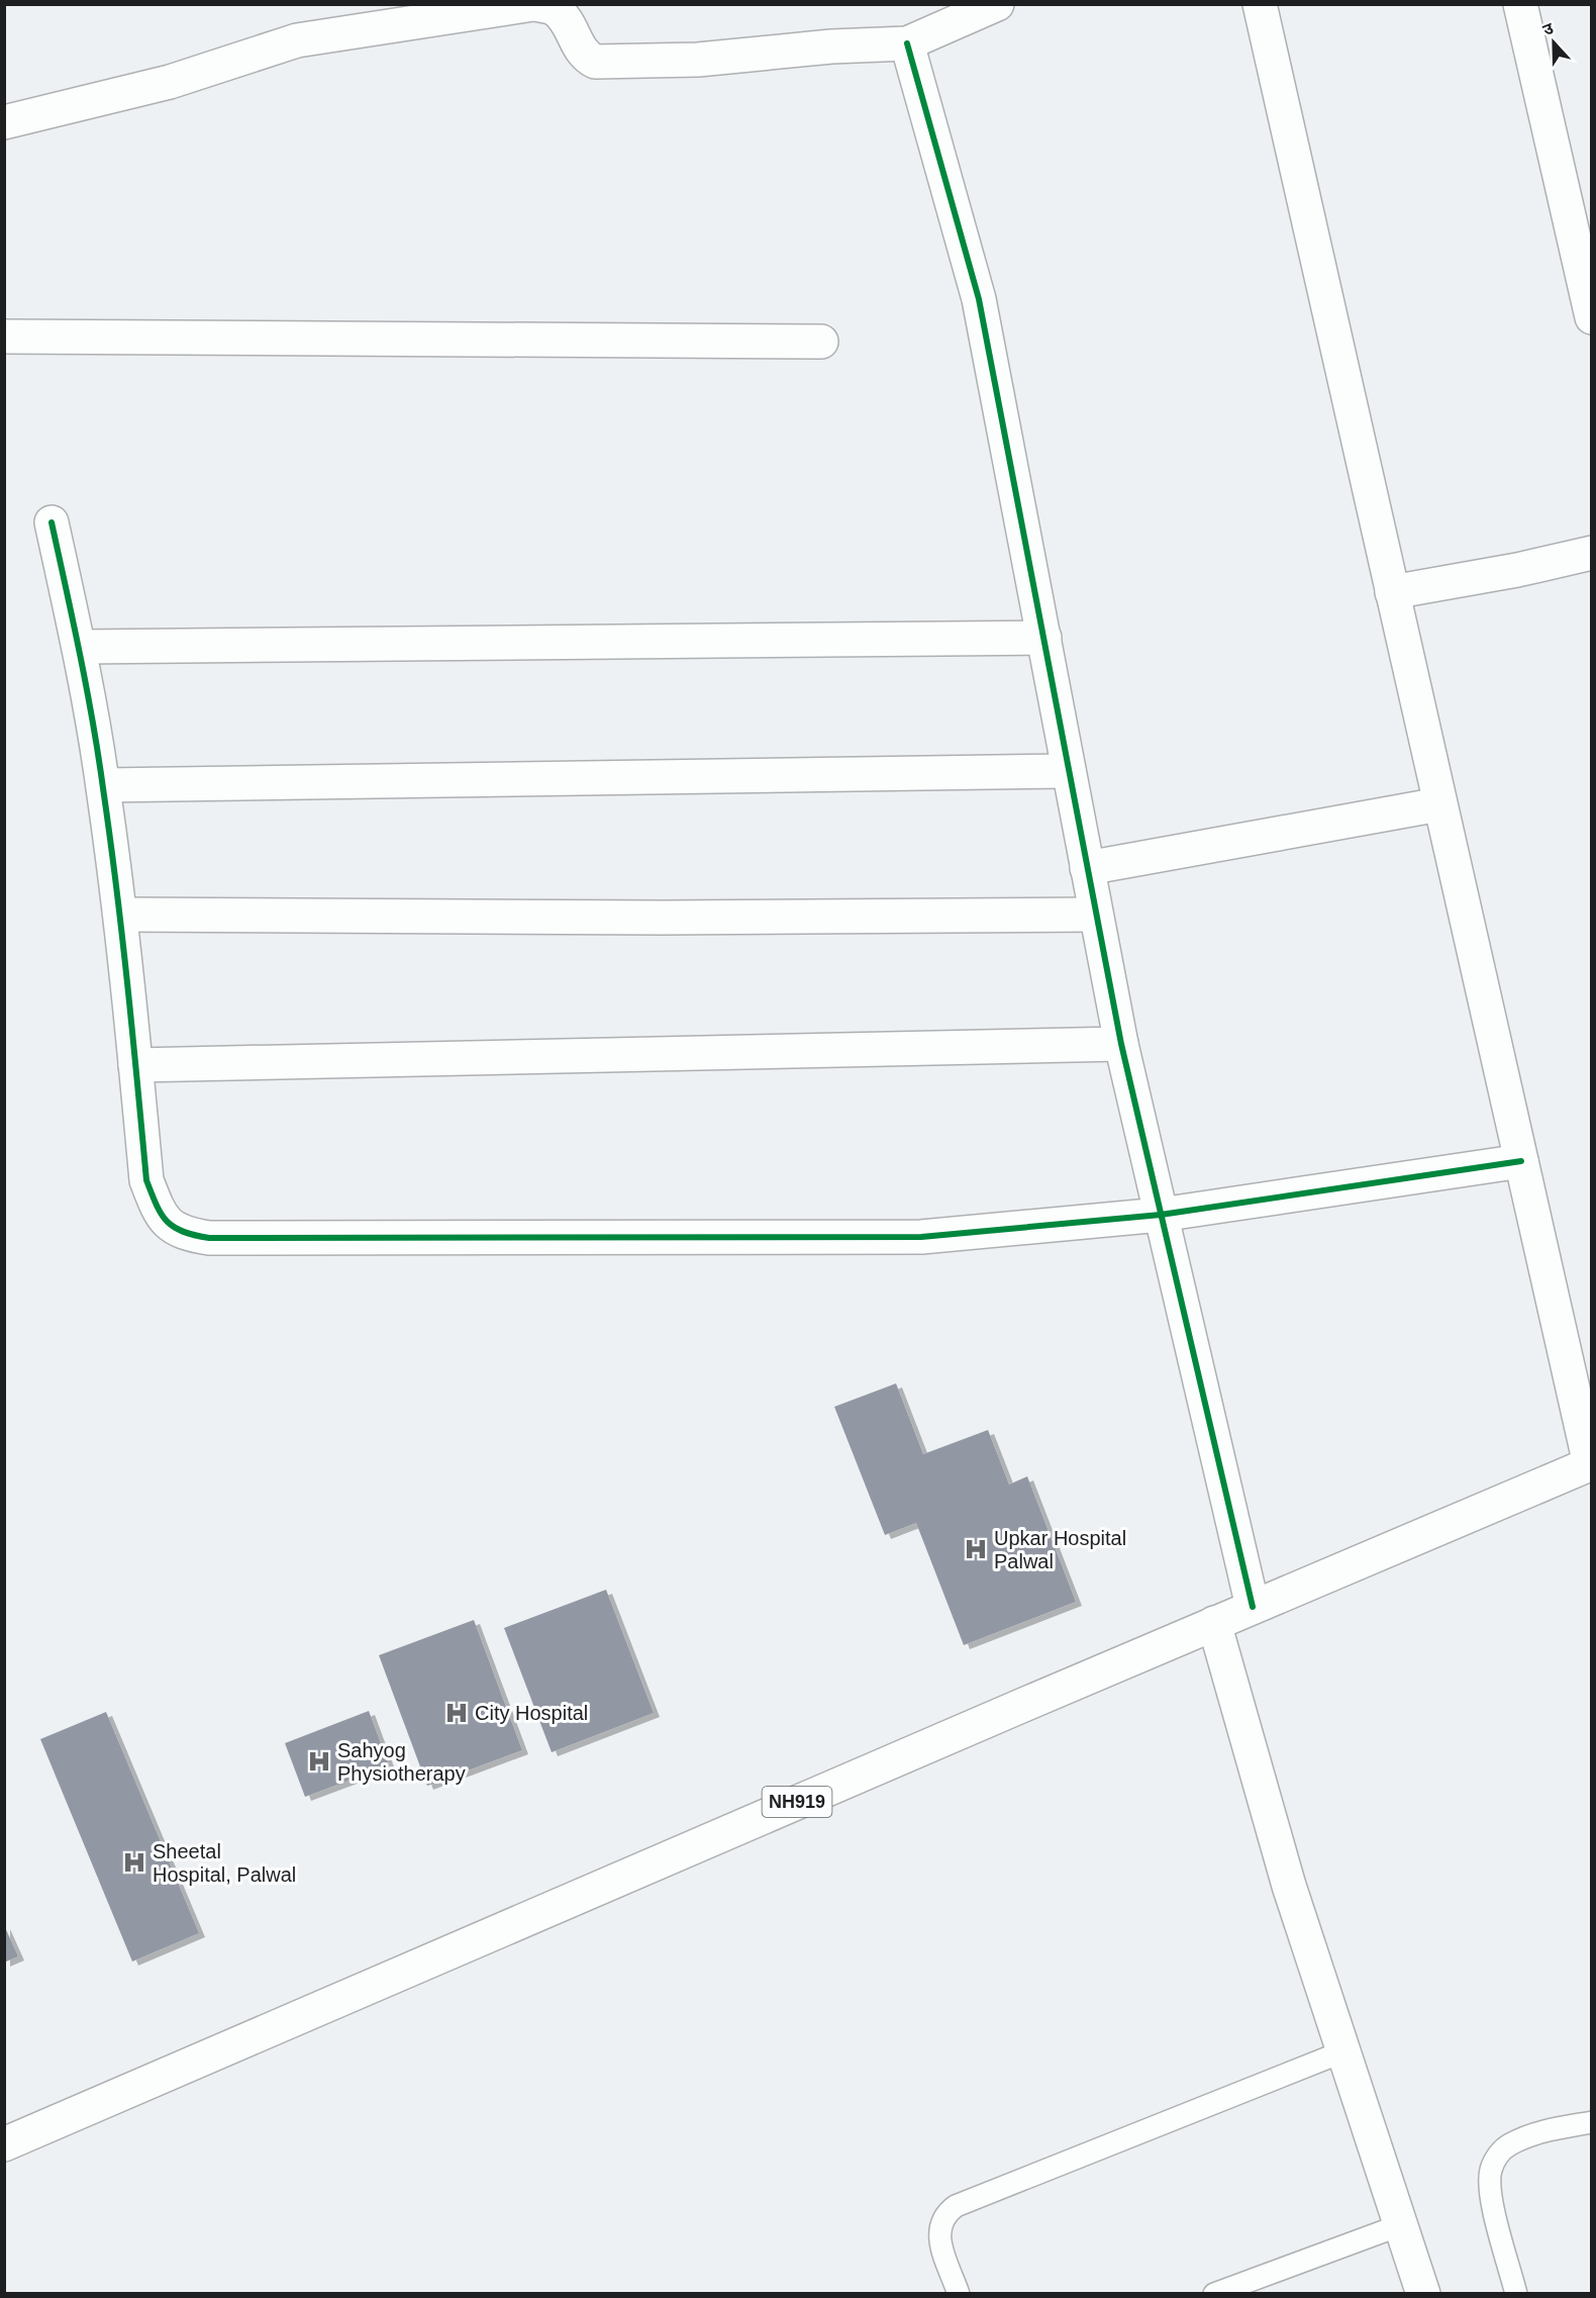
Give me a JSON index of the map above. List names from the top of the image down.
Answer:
{
  "streets": {
    "main road": ["NH919"]
  },
  "places": {
    "hospital": [
      "Upkar Hospital Palwal",
      "City Hospital",
      "Sahyog Physiotherapy",
      "Sheetal Hospital, Palwal"
    ]
  },
  "north": "top"
}
